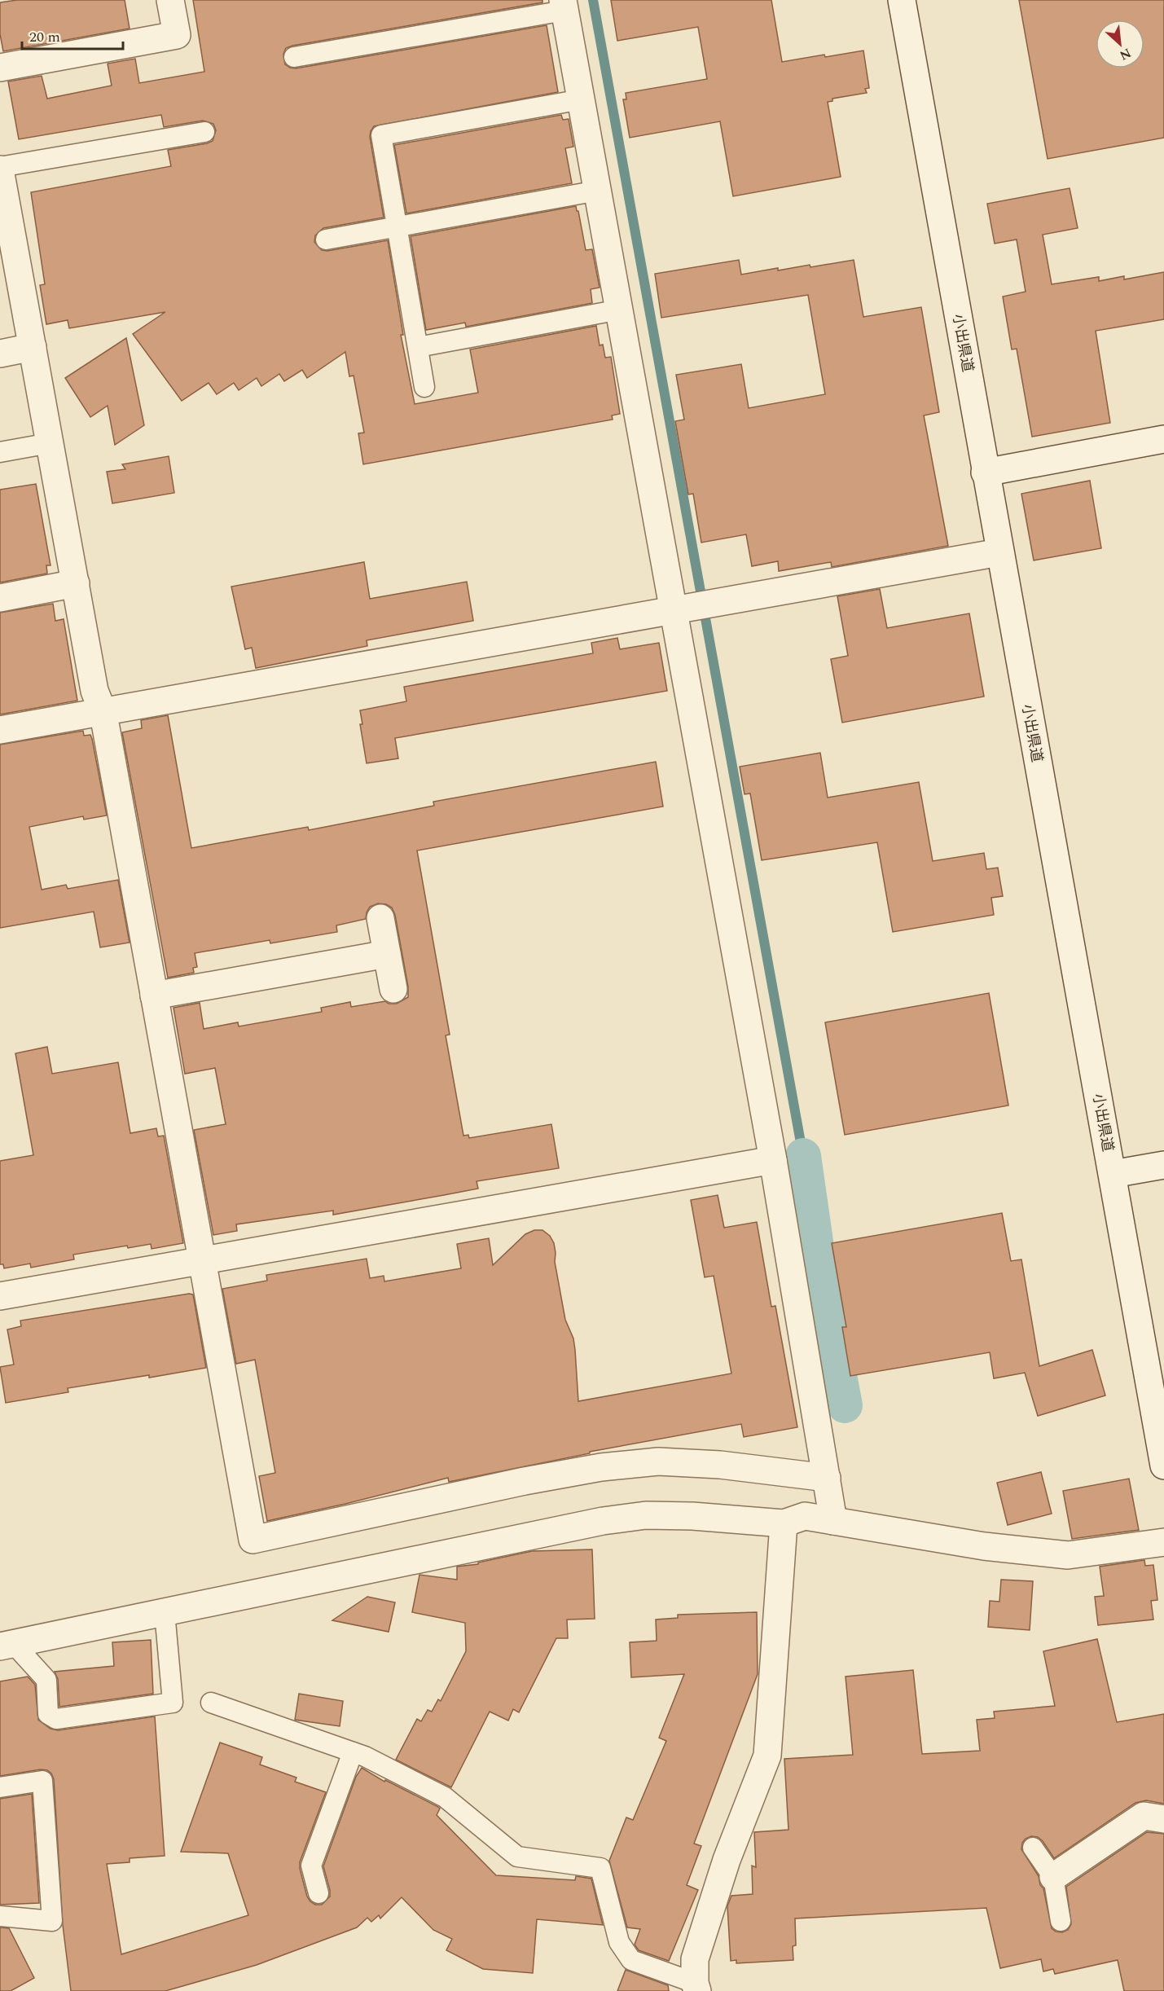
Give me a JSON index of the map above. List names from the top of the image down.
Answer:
{
  "streets": {
    "street": ["小出県道"]
  },
  "scale_bar": "20 m",
  "north": "bottom right"
}
